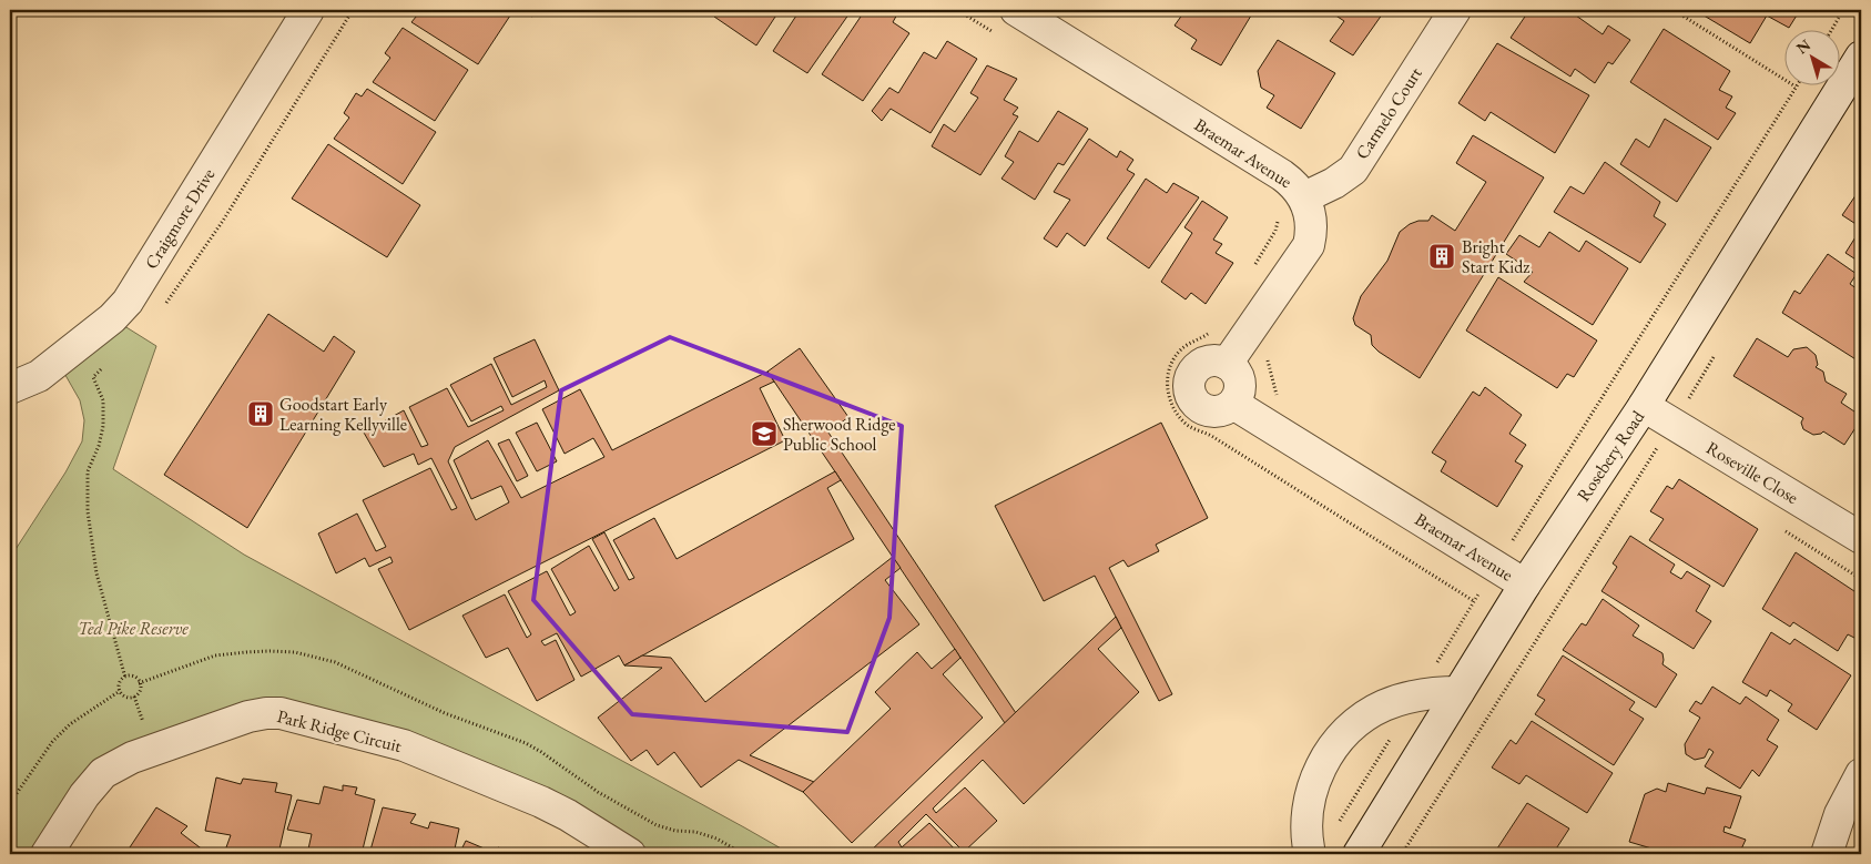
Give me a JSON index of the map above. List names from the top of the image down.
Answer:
{
  "streets": {
    "street": [
      "Carmelo Court",
      "Braemar Avenue",
      "Craigmore Drive",
      "Rosebery Road",
      "Roseville Close",
      "Park Ridge Circuit"
    ]
  },
  "crossings": [
    ["Carmelo Court", "Braemar Avenue"],
    ["Braemar Avenue", "Rosebery Road"],
    ["Rosebery Road", "Roseville Close"]
  ],
  "parks": ["Ted Pike Reserve"],
  "places": {
    "building": ["Bright Start Kidz", "Goodstart Early Learning Kellyville"],
    "school or university": ["Sherwood Ridge Public School"]
  },
  "north": "top left"
}
